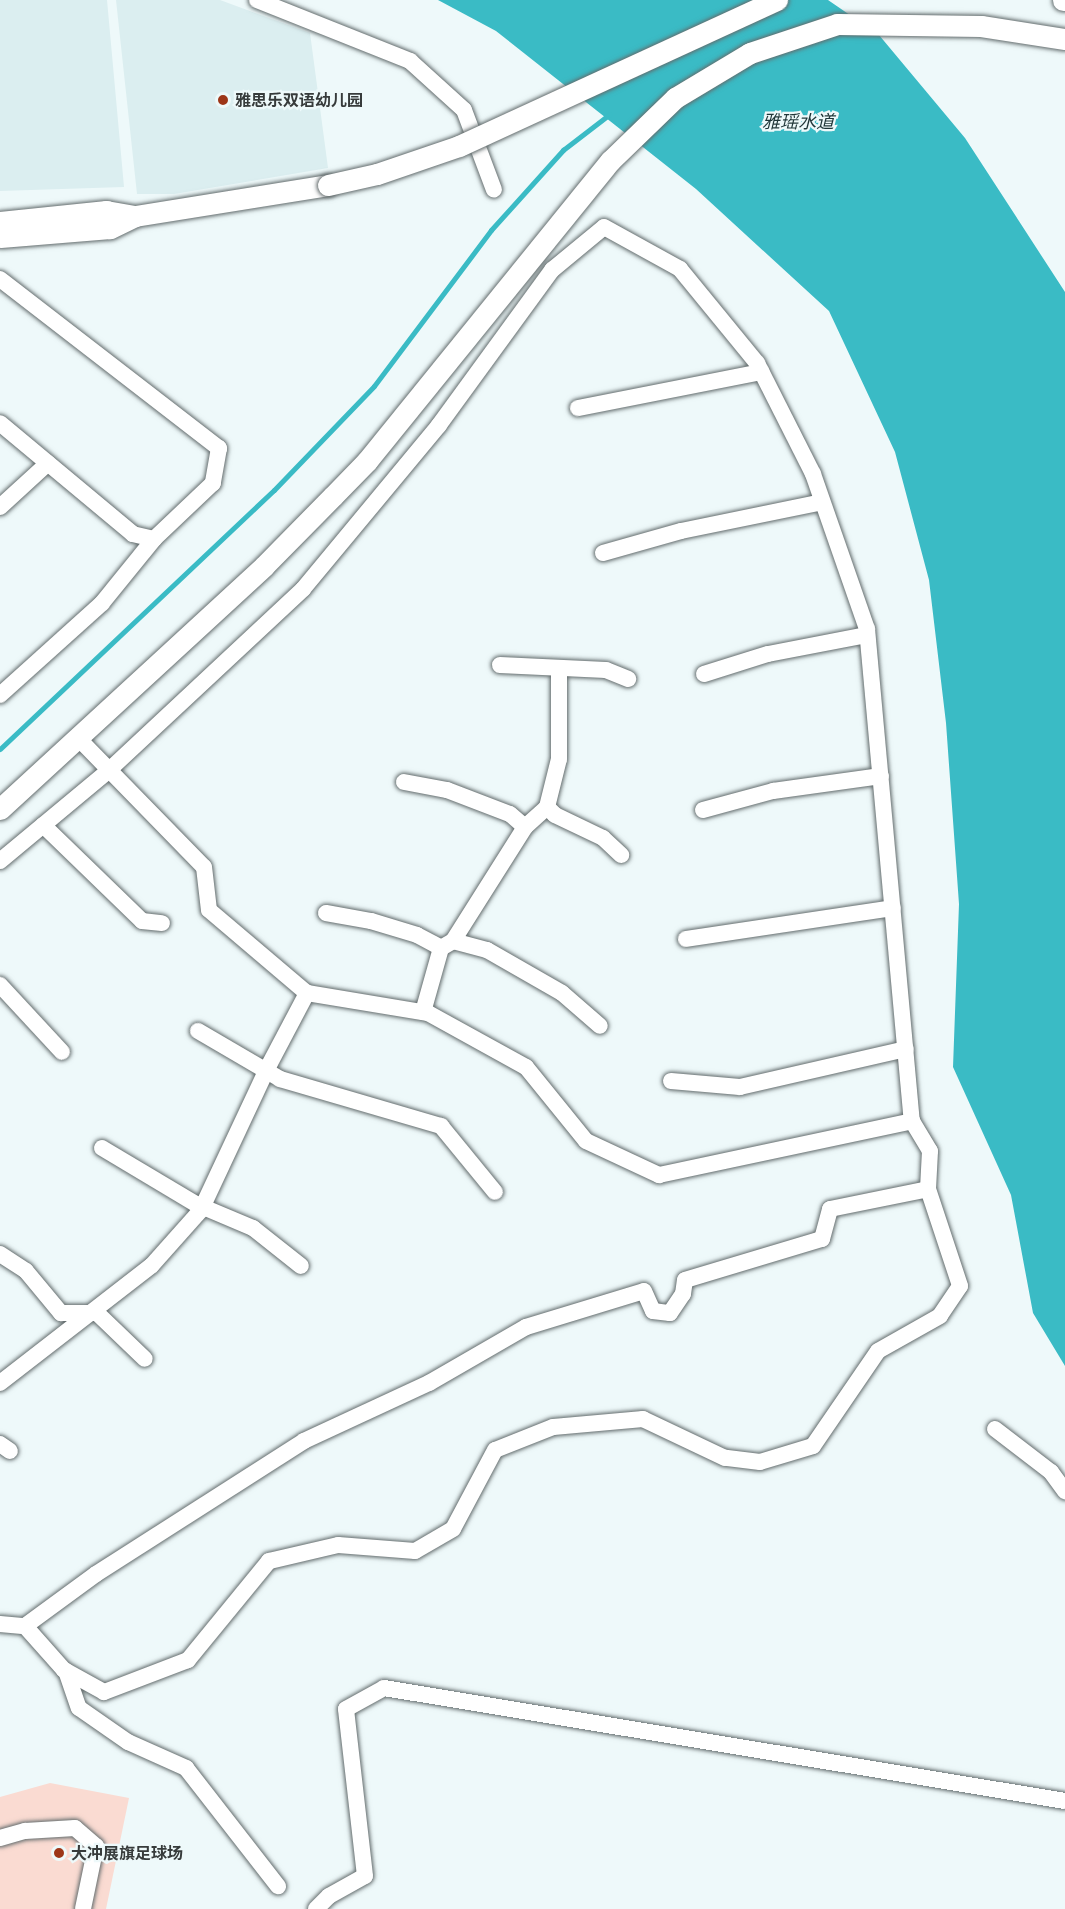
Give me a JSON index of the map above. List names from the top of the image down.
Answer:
{
  "water": ["雅瑶水道"],
  "places": ["雅思乐双语幼儿园", "大冲展旗足球场"]
}
